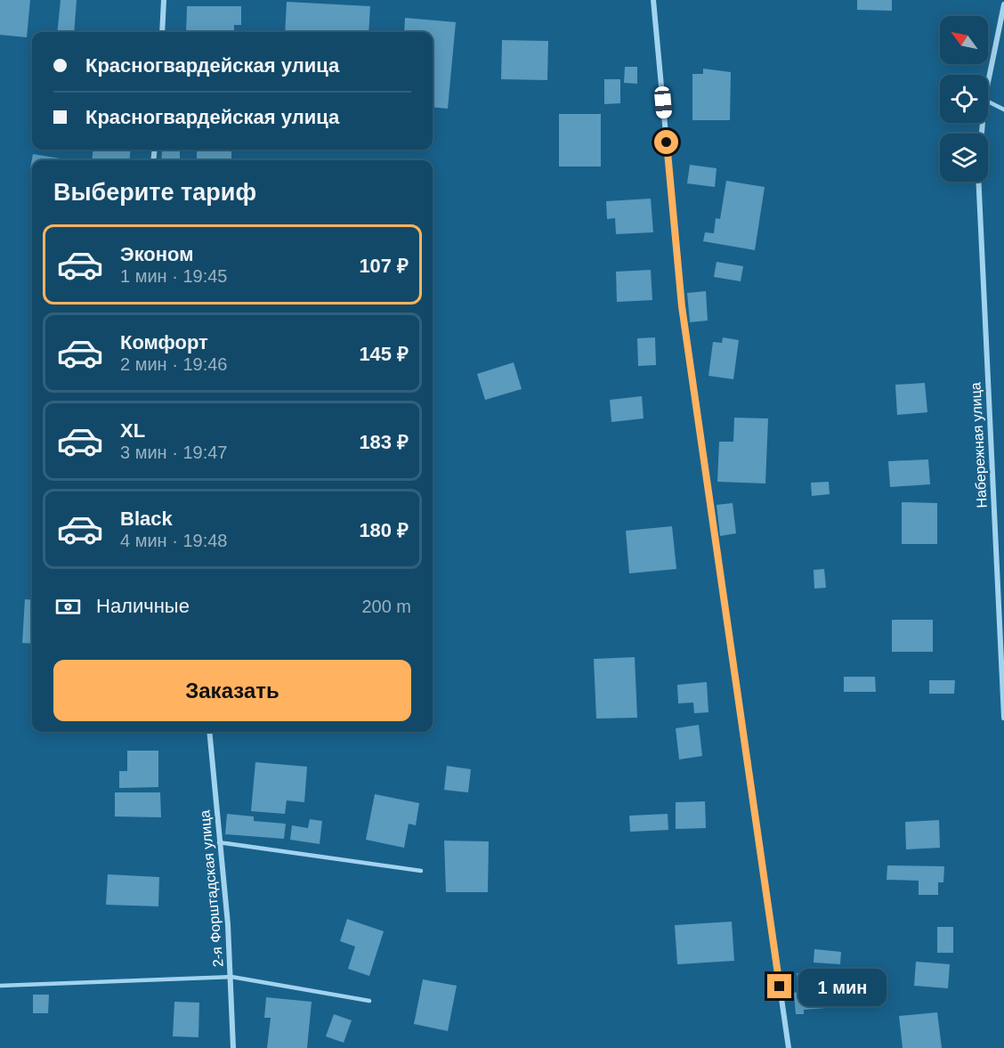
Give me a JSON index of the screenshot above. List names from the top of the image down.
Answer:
{
  "streets": {
    "street": ["Набережная улица", "2-я Форштадская улица"]
  },
  "north": "top left",
  "page": {
    "banner": ["Красногвардейская улица", "Красногвардейская улица"],
    "heading": "Выберите тариф",
    "list": [
      {
        "name": "Эконом",
        "note": "1 мин · 19:45",
        "value": "107 ₽"
      },
      {
        "name": "Комфорт",
        "note": "2 мин · 19:46",
        "value": "145 ₽"
      },
      {
        "name": "XL",
        "note": "3 мин · 19:47",
        "value": "183 ₽"
      },
      {
        "name": "Black",
        "note": "4 мин · 19:48",
        "value": "180 ₽"
      }
    ],
    "pay": ["Наличные", "200 m"],
    "buttons": "Заказать",
    "bubble": "1 мин"
  }
}
